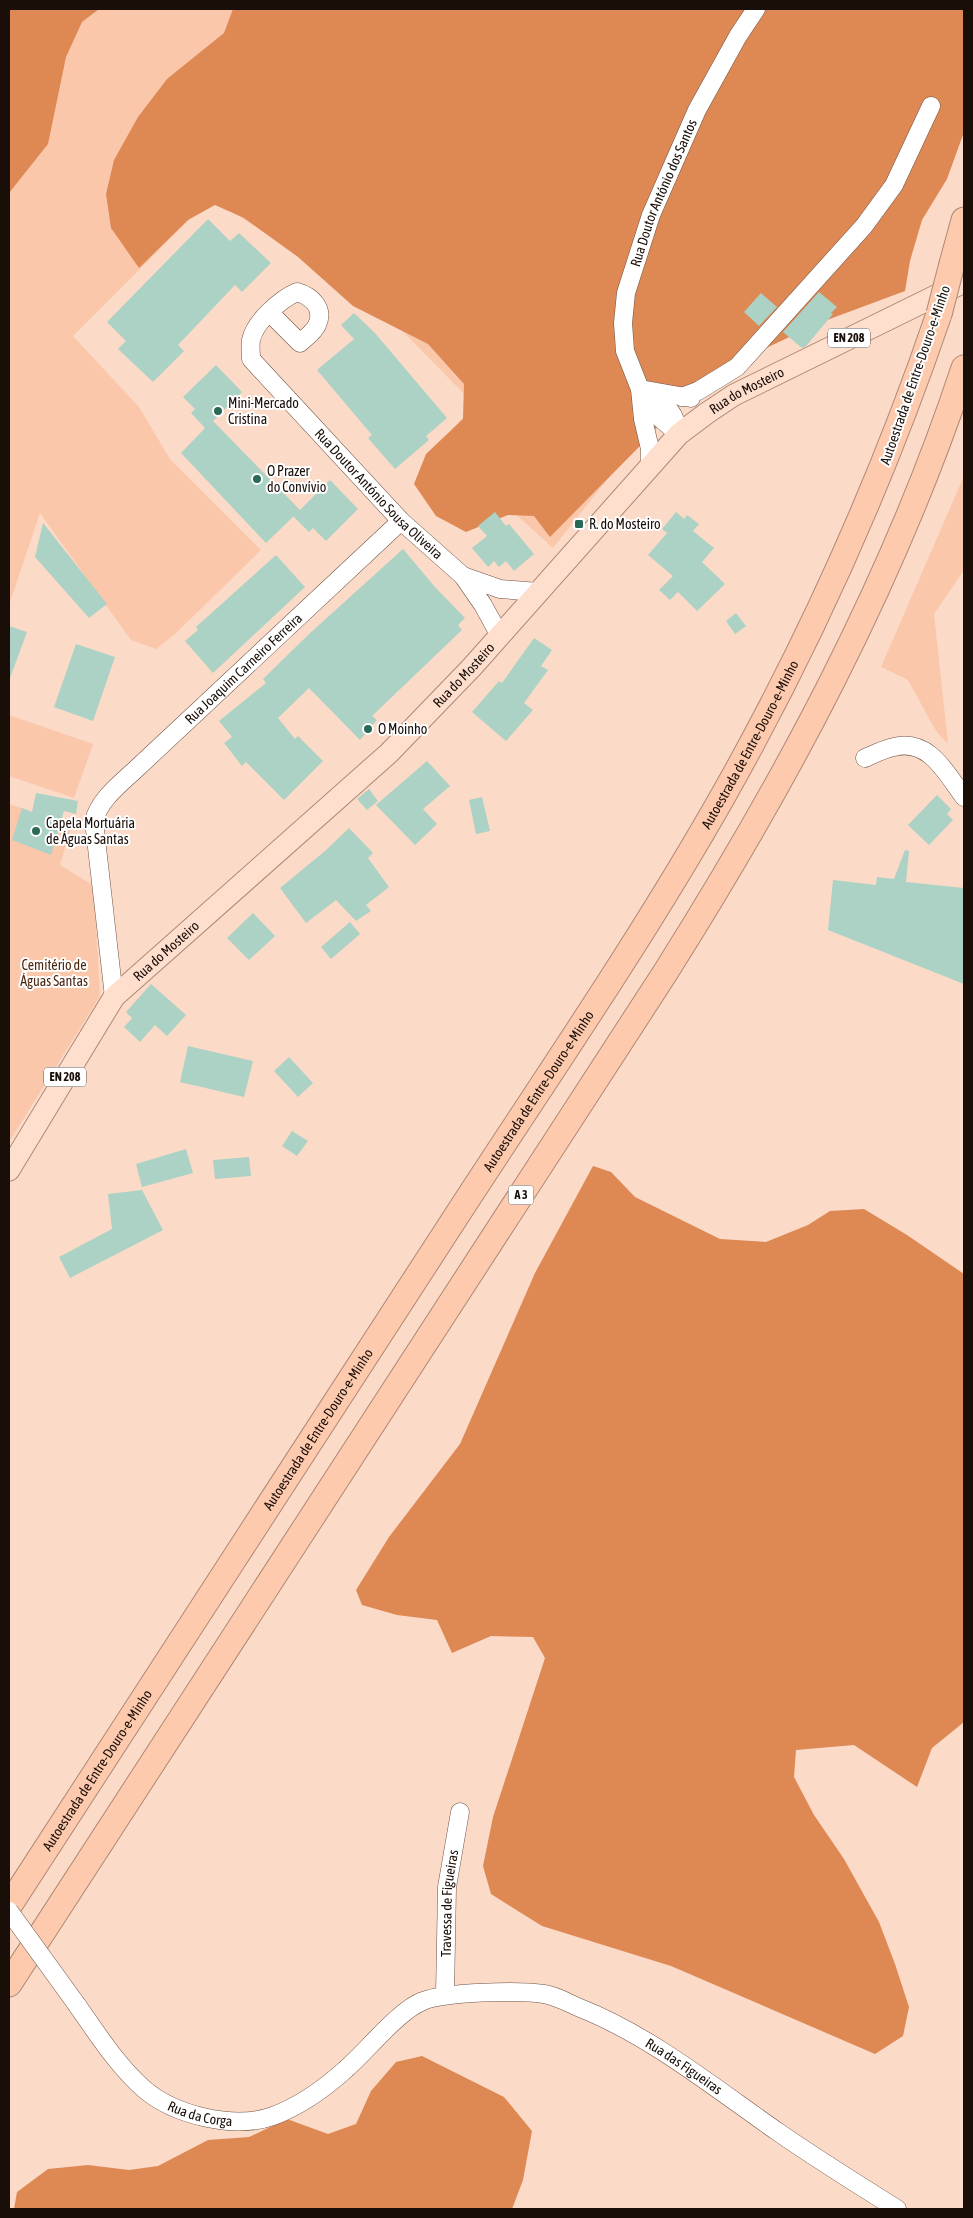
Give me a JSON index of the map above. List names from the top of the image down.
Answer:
{
  "streets": {
    "highway": ["Autoestrada de Entre-Douro-e-Minho", "A 3"],
    "main road": ["EN 208", "Rua do Mosteiro"],
    "street": [
      "Rua Doutor António dos Santos",
      "Rua Doutor António Sousa Oliveira",
      "Rua Joaquim Carneiro Ferreira",
      "Travessa de Figueiras",
      "Rua das Figueiras",
      "Rua da Corga"
    ]
  },
  "crossings": [
    ["Rua Doutor António dos Santos", "Rua do Mosteiro"],
    ["Autoestrada de Entre-Douro-e-Minho", "Rua do Mosteiro"],
    ["Rua do Mosteiro", "Rua Doutor António Sousa Oliveira"],
    ["Rua do Mosteiro", "Rua Joaquim Carneiro Ferreira"],
    ["Rua Doutor António Sousa Oliveira", "Rua Joaquim Carneiro Ferreira"],
    ["Travessa de Figueiras", "Rua das Figueiras"],
    ["Travessa de Figueiras", "Rua da Corga"],
    ["Rua das Figueiras", "Rua da Corga"]
  ],
  "parks": ["Cemitério de Águas Santas"],
  "places": {
    "other": [
      "Mini-Mercado Cristina",
      "O Prazer do Convívio",
      "O Moinho",
      "Capela Mortuária de Águas Santas"
    ],
    "transit": ["R. do Mosteiro"]
  }
}
